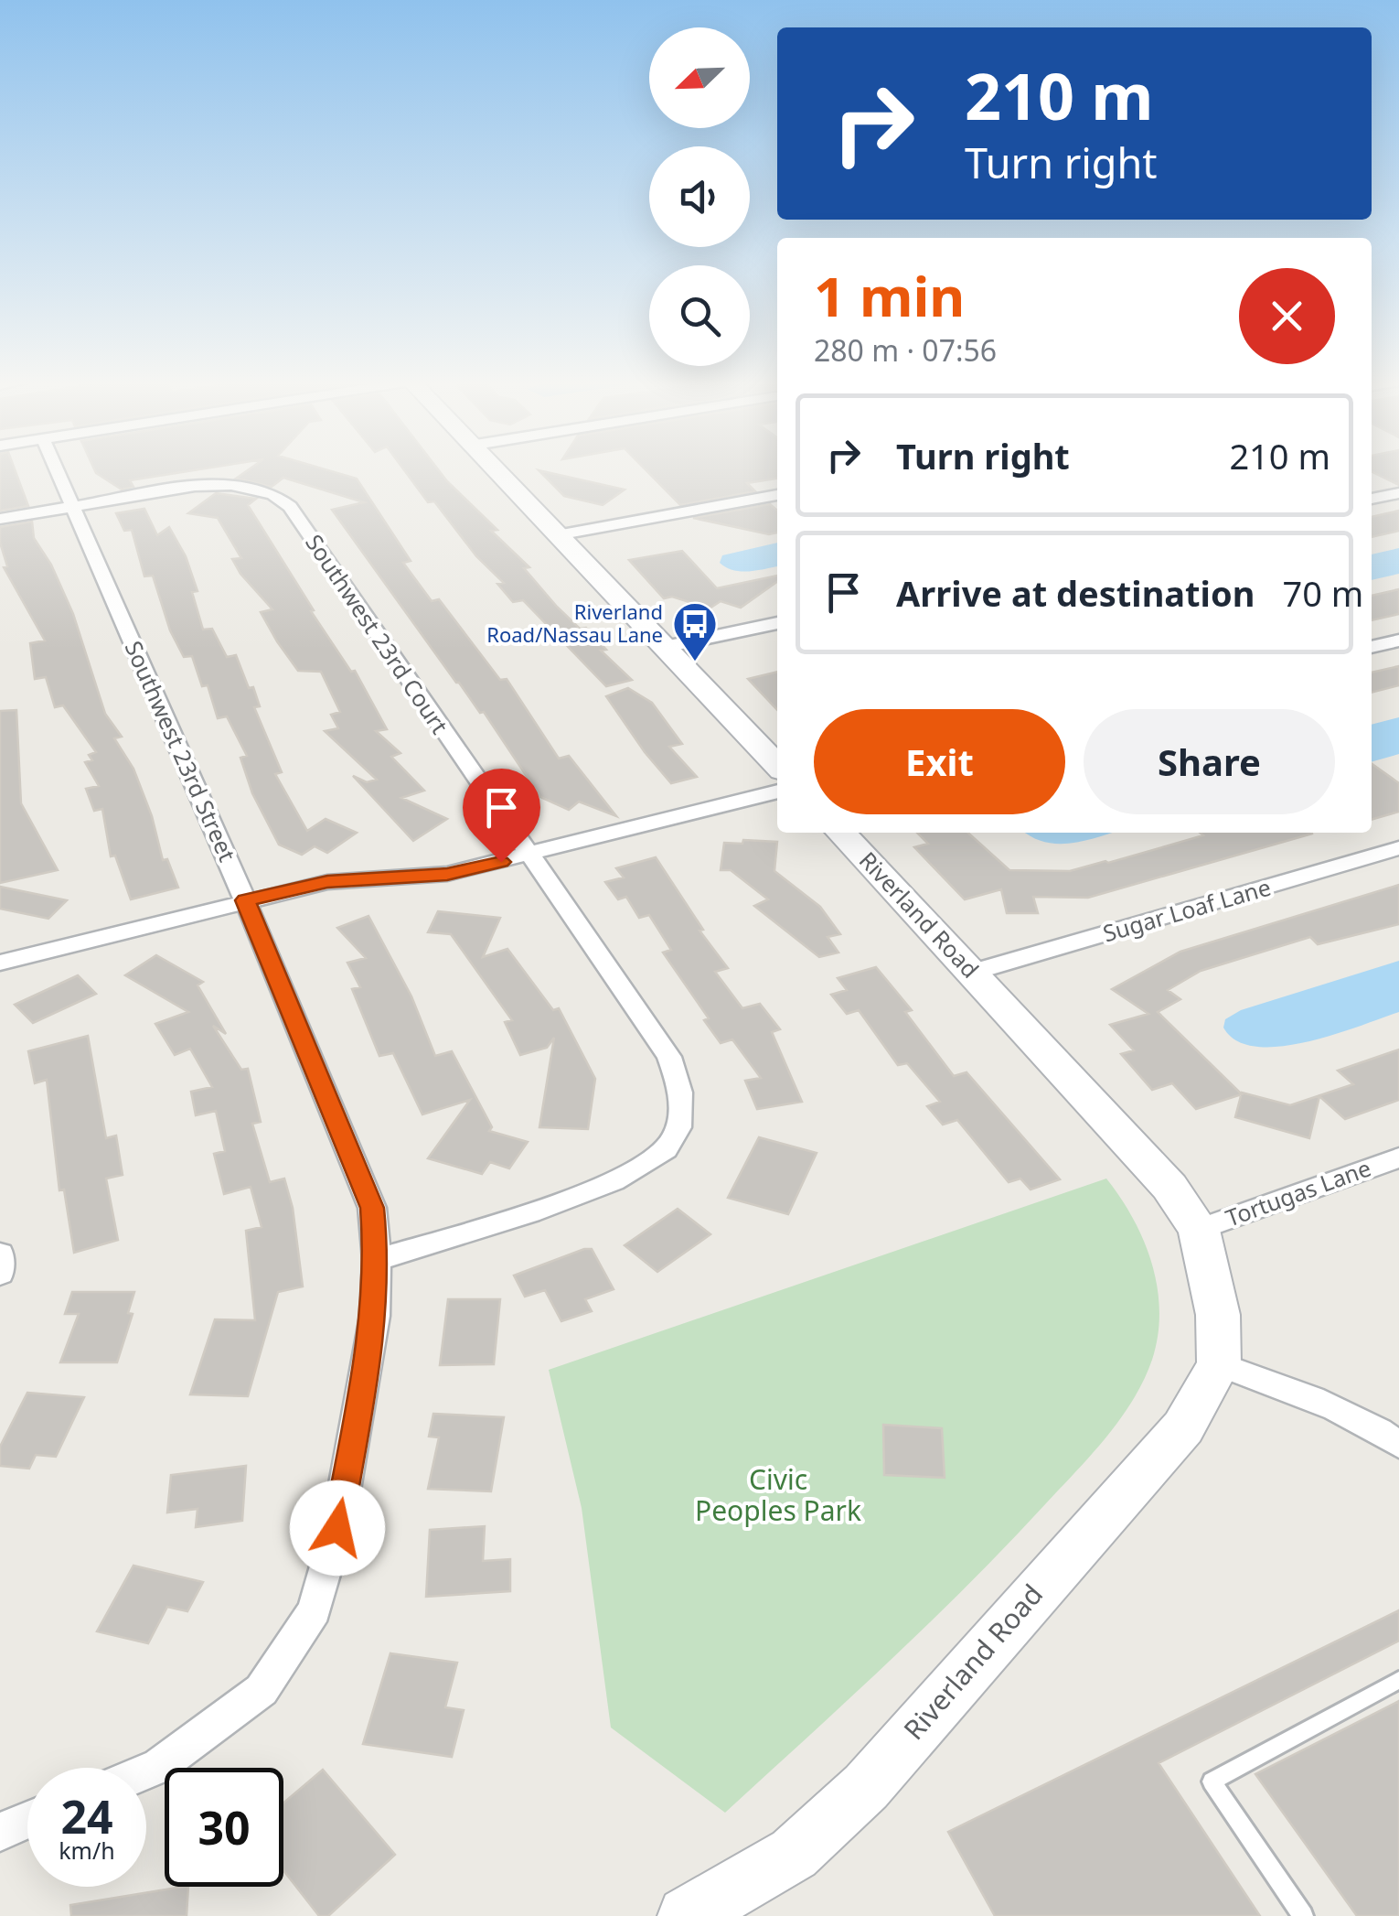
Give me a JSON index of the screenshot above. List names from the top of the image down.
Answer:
{
  "streets": {
    "street": [
      "Southwest 23rd Court",
      "Southwest 23rd Street",
      "Sugar Loaf Lane",
      "Riverland Road",
      "Tortugas Lane"
    ]
  },
  "crossings": [
    ["Southwest 23rd Court", "Southwest 23rd Street"],
    ["Sugar Loaf Lane", "Riverland Road"],
    ["Riverland Road", "Tortugas Lane"]
  ],
  "parks": ["Civic Peoples Park"],
  "places": {
    "bus stop": ["Riverland Road/Nassau Lane"]
  },
  "north": "bottom left",
  "page": {
    "turn": ["210 m", "Turn right"],
    "heading": ["1 min", "280 m · 07:56"],
    "list": [
      {
        "name": "Turn right",
        "value": "210 m"
      },
      {
        "name": "Arrive at destination",
        "value": "70 m"
      }
    ],
    "buttons": ["Exit", "Share"],
    "speed": "24 km/h",
    "limit": "30"
  }
}
